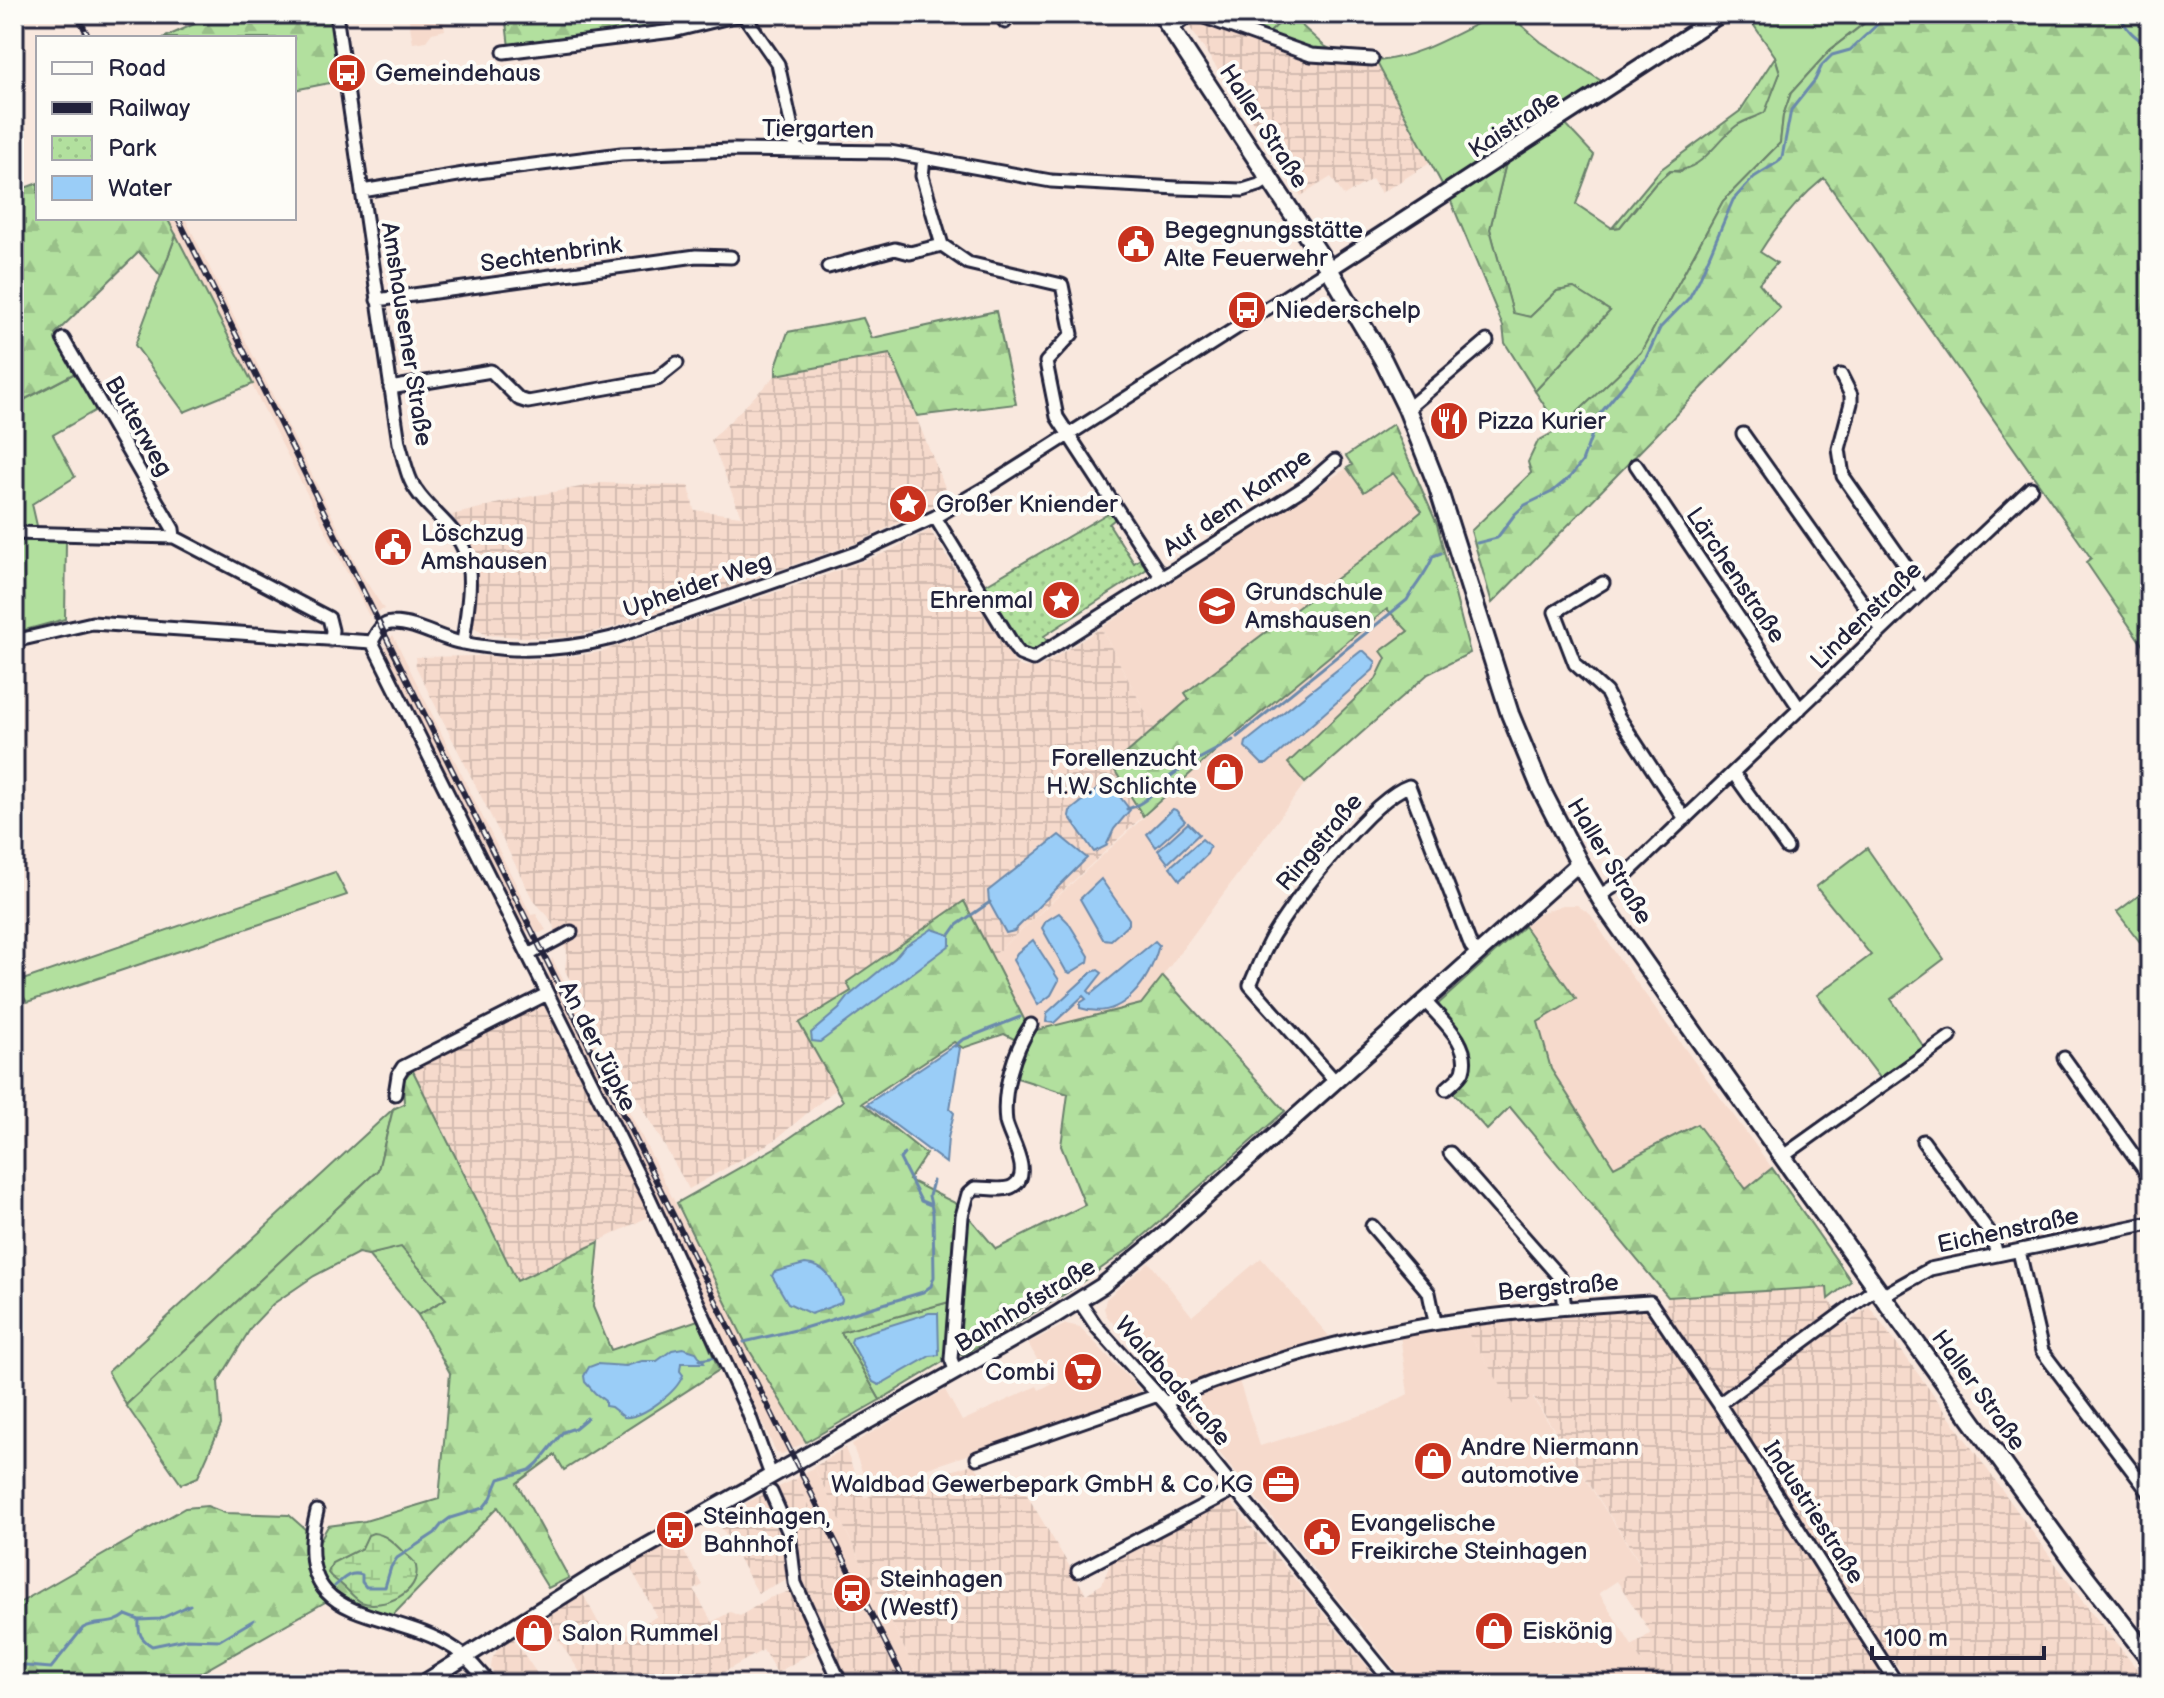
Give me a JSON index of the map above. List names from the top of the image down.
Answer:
{
  "streets": {
    "main road": ["Haller Straße"],
    "street": [
      "Kaistraße",
      "Tiergarten",
      "Sechtenbrink",
      "Amshausener Straße",
      "Butterweg",
      "Auf dem Kampe",
      "Lärchenstraße",
      "Upheider Weg",
      "Lindenstraße",
      "Ringstraße",
      "An der Jüpke",
      "Eichenstraße",
      "Bergstraße",
      "Bahnhofstraße",
      "Waldbadstraße",
      "Industriestraße"
    ]
  },
  "crossings": [
    ["Kaistraße", "Haller Straße"],
    ["Kaistraße", "Upheider Weg"],
    ["Haller Straße", "Tiergarten"],
    ["Haller Straße", "Upheider Weg"],
    ["Haller Straße", "Lindenstraße"],
    ["Haller Straße", "Eichenstraße"],
    ["Haller Straße", "Bahnhofstraße"],
    ["Tiergarten", "Amshausener Straße"],
    ["Sechtenbrink", "Amshausener Straße"],
    ["Amshausener Straße", "Upheider Weg"],
    ["Auf dem Kampe", "Upheider Weg"],
    ["Lärchenstraße", "Lindenstraße"],
    ["Upheider Weg", "An der Jüpke"],
    ["Ringstraße", "Bahnhofstraße"],
    ["An der Jüpke", "Bahnhofstraße"],
    ["Bergstraße", "Waldbadstraße"],
    ["Bergstraße", "Industriestraße"],
    ["Bahnhofstraße", "Waldbadstraße"]
  ],
  "places": {
    "bus stop": ["Gemeindehaus", "Niederschelp", "Steinhagen, Bahnhof"],
    "public building": ["Begegnungsstätte Alte Feuerwehr", "Löschzug Amshausen", "Evangelische Freikirche Steinhagen"],
    "restaurant": ["Pizza Kurier"],
    "place": ["Großer Kniender", "Ehrenmal"],
    "school or university": ["Grundschule Amshausen"],
    "shop": [
      "Forellenzucht H.W. Schlichte",
      "Andre Niermann automotive",
      "Eiskönig",
      "Salon Rummel"
    ],
    "supermarket": ["Combi"],
    "office": ["Waldbad Gewerbepark GmbH & Co KG"],
    "station": ["Steinhagen (Westf)"]
  },
  "legend": [
    "Road",
    "Railway",
    "Park",
    "Water"
  ],
  "scale_bar": "100 m"
}
